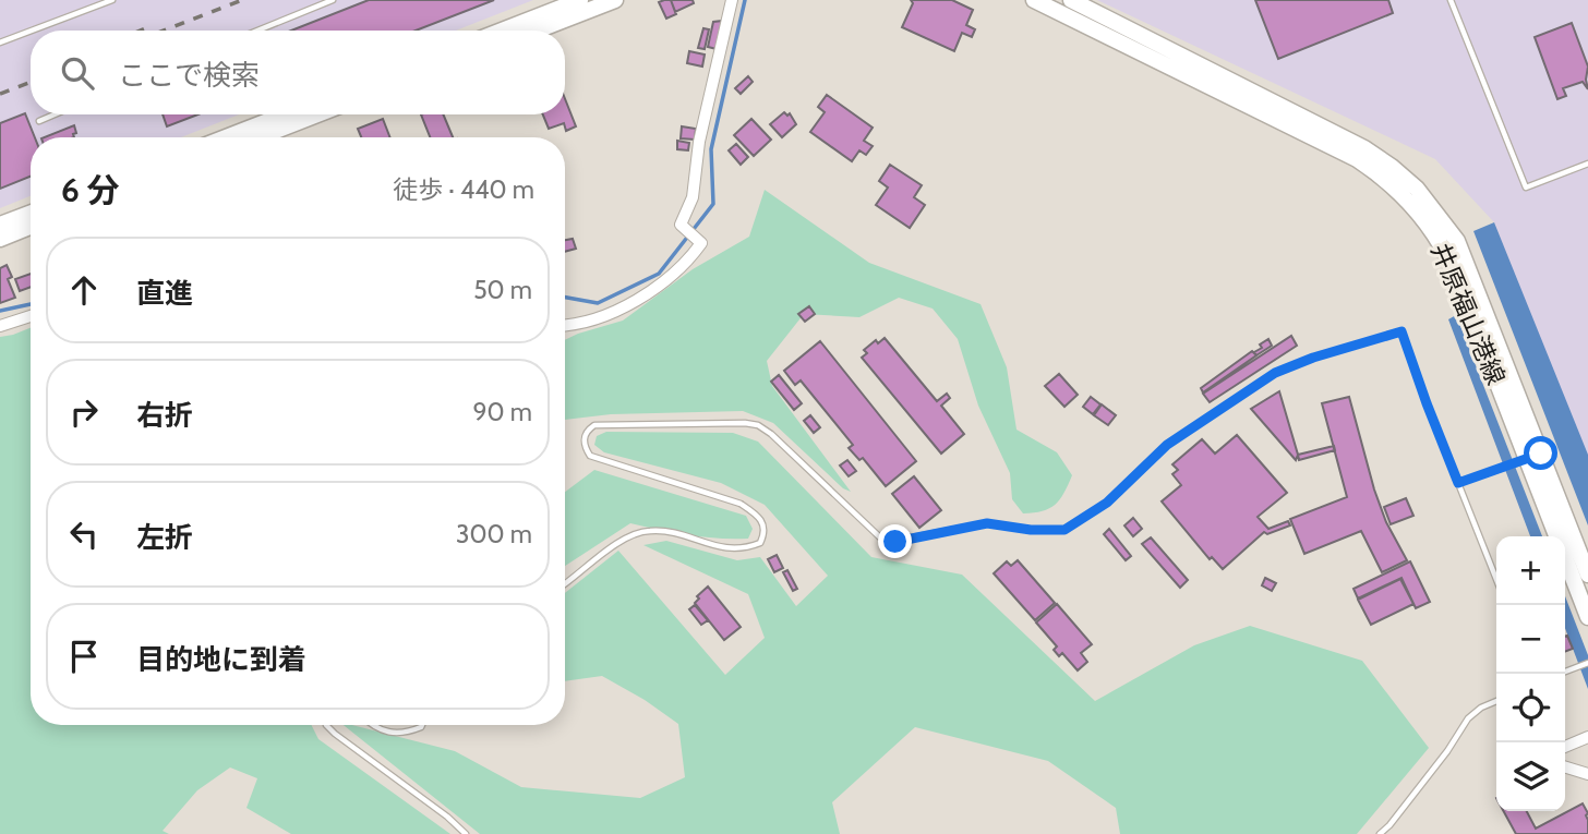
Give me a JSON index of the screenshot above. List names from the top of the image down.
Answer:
{
  "streets": {
    "main road": ["井原福山港線"]
  },
  "page": {
    "search": "ここで検索",
    "heading": ["6 分", "徒歩 · 440 m"],
    "list": [
      ["直進", "50 m"],
      ["右折", "90 m"],
      ["左折", "300 m"],
      "目的地に到着"
    ],
    "map_buttons": ["+", "−"]
  }
}
